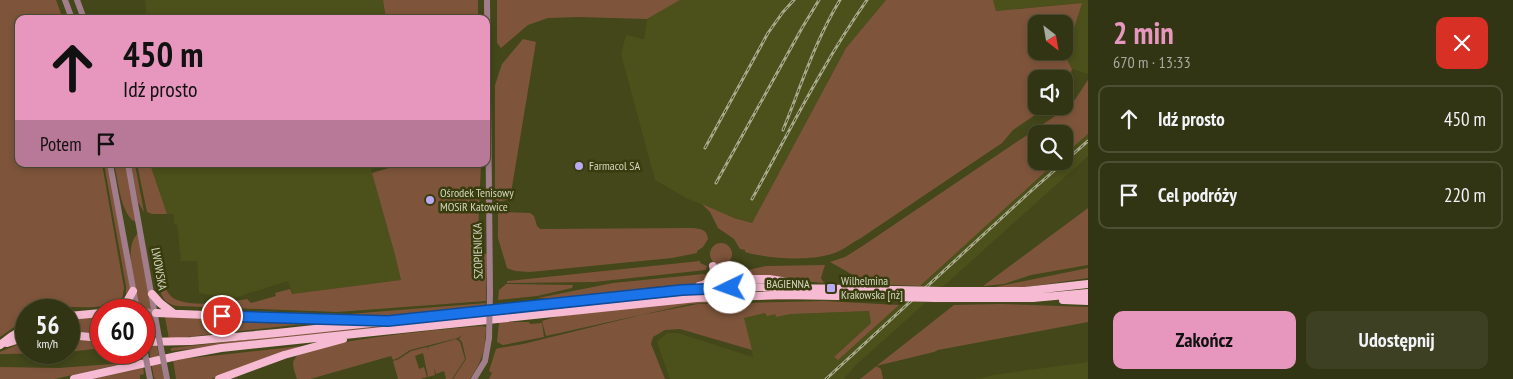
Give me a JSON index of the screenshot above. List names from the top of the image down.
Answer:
{
  "streets": {
    "main road": ["BAGIENNA"],
    "street": ["SZOPIENICKA", "LWOWSKA"]
  },
  "places": {
    "other": ["Farmacol SA", "Ośrodek Tenisowy MOSiR Katowice"],
    "transit": ["Wilhelmina Krakowska [nż]"]
  },
  "north": "bottom right",
  "page": {
    "heading": ["2 min", "670 m · 13:33"],
    "turn": ["450 m", "Idź prosto"],
    "list": [
      {
        "name": "Idź prosto",
        "value": "450 m"
      },
      {
        "name": "Cel podróży",
        "value": "220 m"
      }
    ],
    "then": "Potem",
    "speed": "56 km/h",
    "limit": "60",
    "buttons": ["Zakończ", "Udostępnij"]
  }
}
